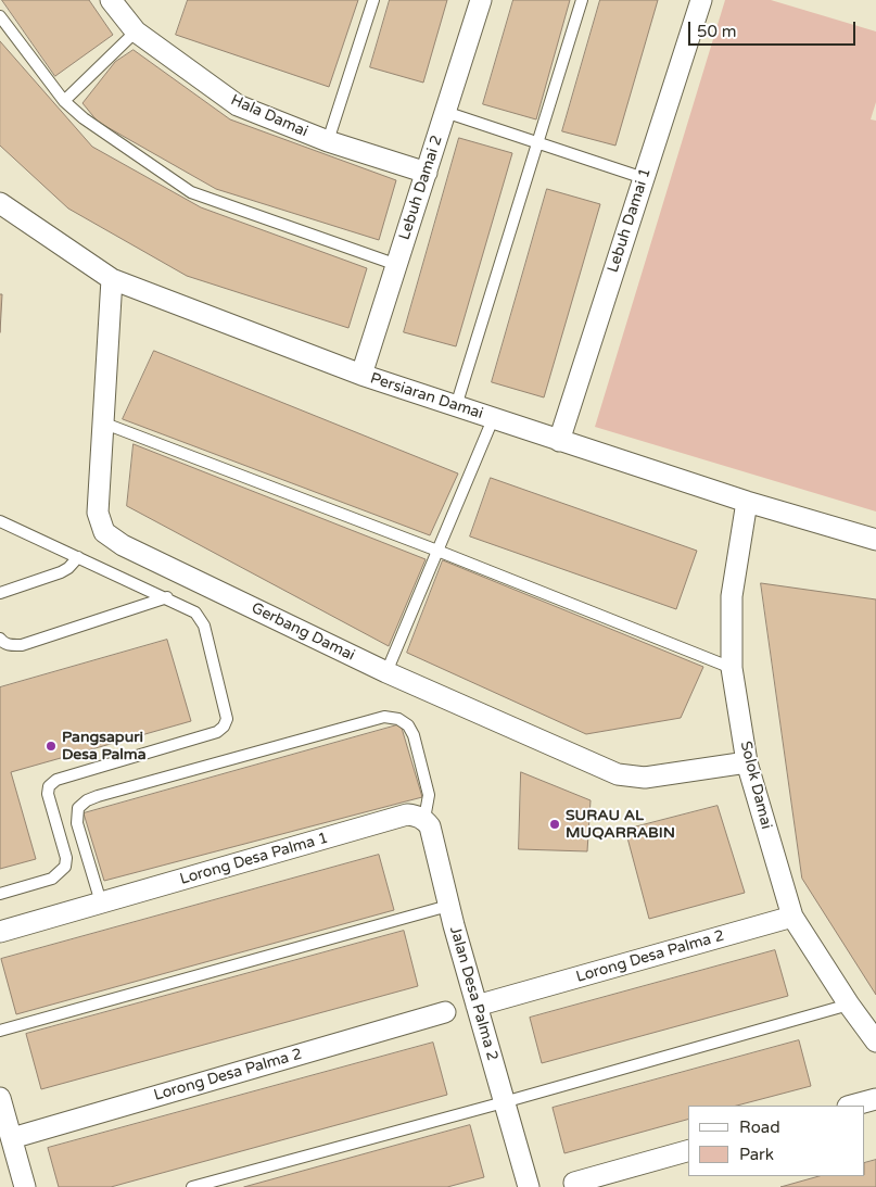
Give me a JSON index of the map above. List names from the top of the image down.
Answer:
{
  "streets": {
    "street": [
      "Hala Damai",
      "Lebuh Damai 2",
      "Lebuh Damai 1",
      "Persiaran Damai",
      "Gerbang Damai",
      "Solok Damai",
      "Lorong Desa Palma 1",
      "Lorong Desa Palma 2",
      "Jalan Desa Palma 2"
    ]
  },
  "crossings": [
    ["Hala Damai", "Lebuh Damai 2"],
    ["Lebuh Damai 2", "Persiaran Damai"],
    ["Lebuh Damai 1", "Persiaran Damai"],
    ["Persiaran Damai", "Gerbang Damai"],
    ["Persiaran Damai", "Solok Damai"],
    ["Gerbang Damai", "Solok Damai"],
    ["Solok Damai", "Lorong Desa Palma 2"],
    ["Lorong Desa Palma 1", "Jalan Desa Palma 2"],
    ["Lorong Desa Palma 2", "Jalan Desa Palma 2"]
  ],
  "places": ["Pangsapuri Desa Palma", "SURAU AL MUQARRABIN"],
  "legend": ["Road", "Park"],
  "scale_bar": "50 m"
}
